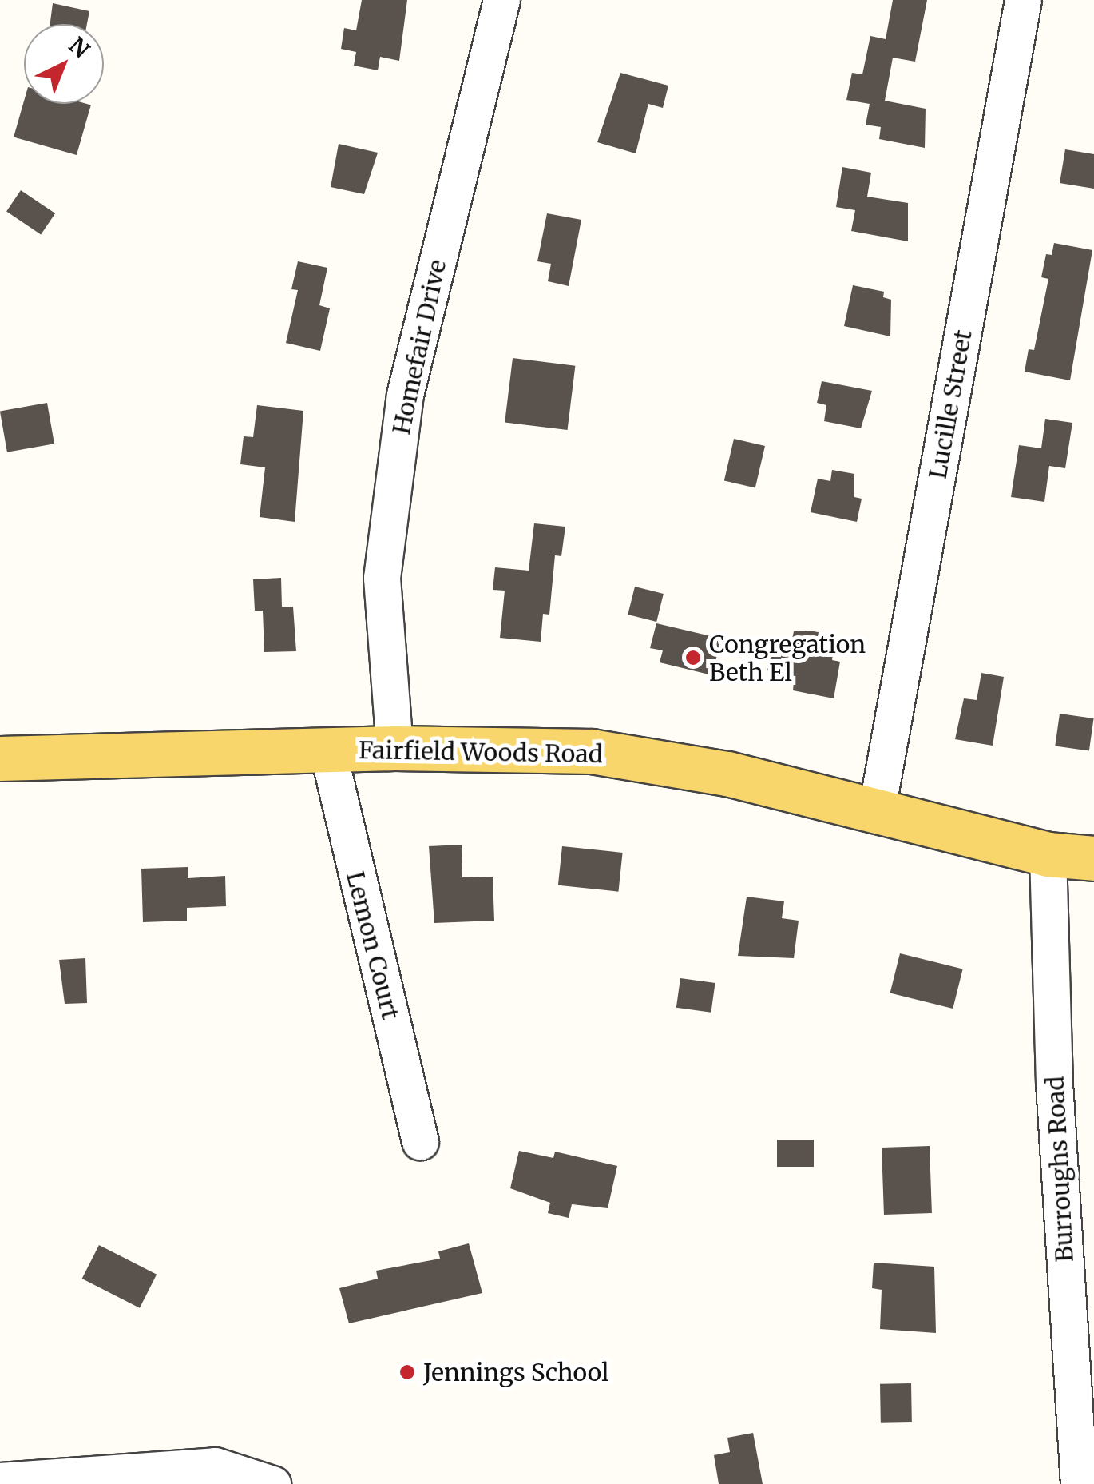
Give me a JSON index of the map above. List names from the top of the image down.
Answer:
{
  "streets": {
    "main road": ["Fairfield Woods Road"],
    "street": [
      "Homefair Drive",
      "Lucille Street",
      "Lemon Court",
      "Burroughs Road"
    ]
  },
  "crossings": [
    ["Homefair Drive", "Fairfield Woods Road"],
    ["Lucille Street", "Fairfield Woods Road"],
    ["Fairfield Woods Road", "Lemon Court"],
    ["Fairfield Woods Road", "Burroughs Road"]
  ],
  "places": ["Congregation Beth El", "Jennings School"],
  "north": "top right"
}
